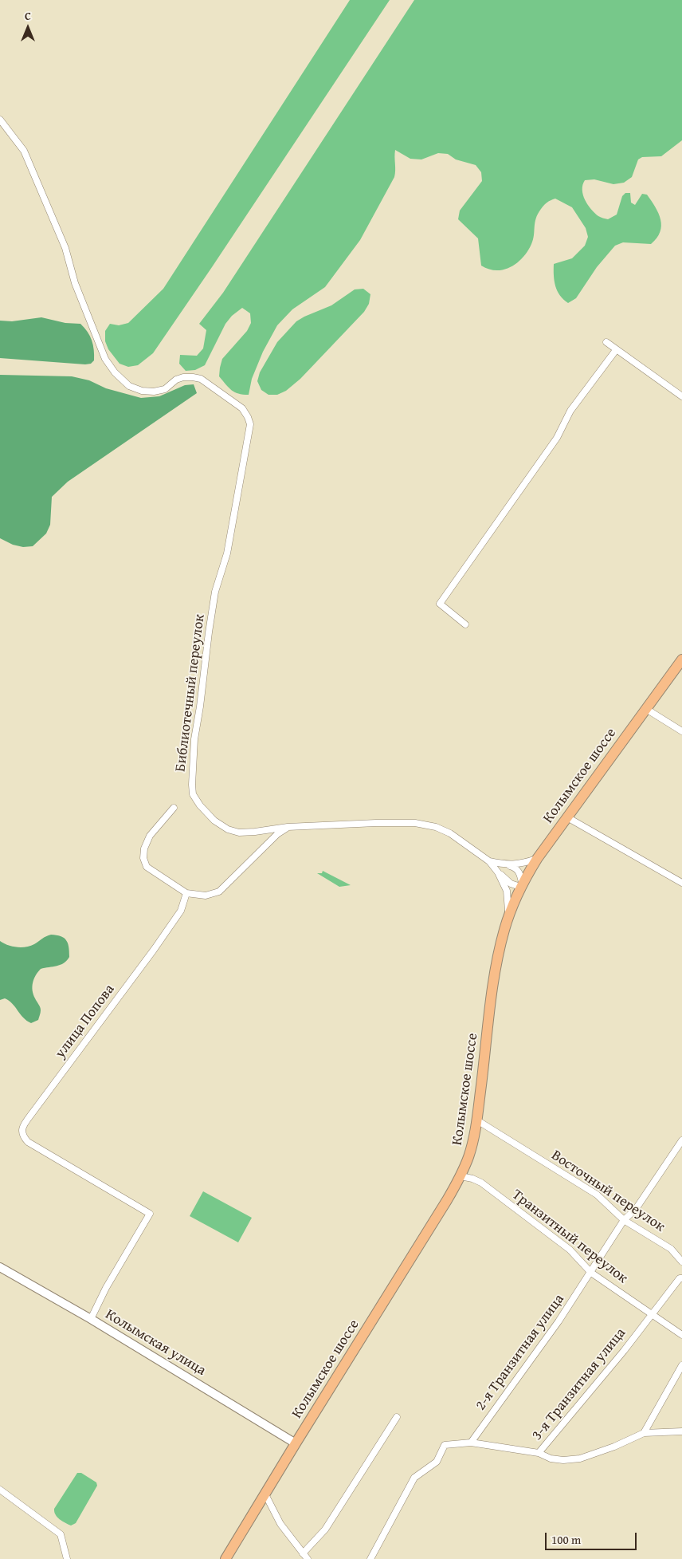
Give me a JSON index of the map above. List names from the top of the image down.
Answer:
{
  "streets": {
    "highway": ["Колымское шоссе"],
    "street": [
      "Библиотечный переулок",
      "улица Попова",
      "Восточный переулок",
      "Транзитный переулок",
      "Колымская улица",
      "2-я Транзитная улица",
      "3-я Транзитная улица"
    ]
  },
  "crossings": [
    ["Библиотечный переулок", "Колымское шоссе"],
    ["Колымское шоссе", "Восточный переулок"],
    ["Колымское шоссе", "Транзитный переулок"],
    ["Колымское шоссе", "Колымская улица"],
    ["улица Попова", "Колымская улица"],
    ["Восточный переулок", "2-я Транзитная улица"],
    ["Транзитный переулок", "2-я Транзитная улица"],
    ["Транзитный переулок", "3-я Транзитная улица"],
    ["2-я Транзитная улица", "3-я Транзитная улица"]
  ],
  "scale_bar": "100 m",
  "north": "top"
}
